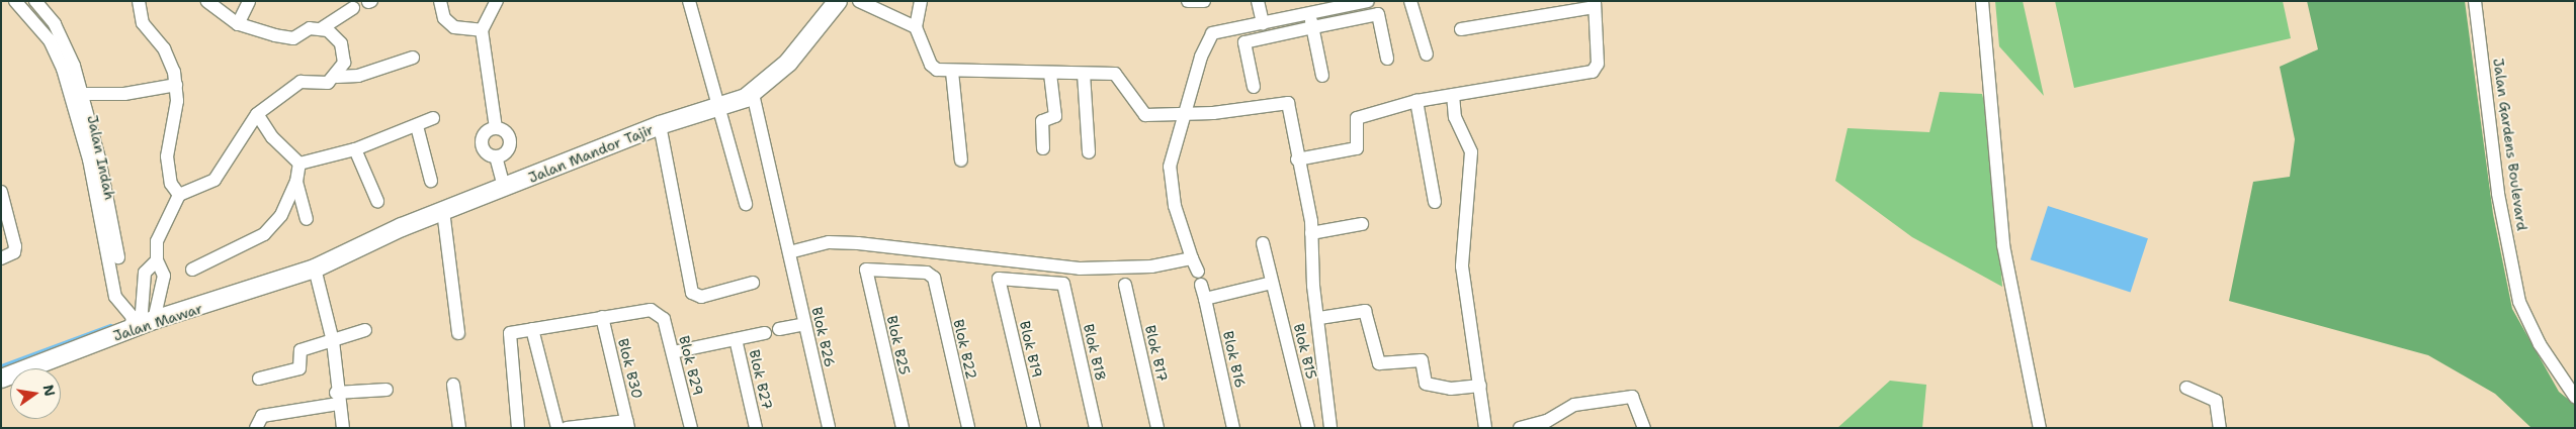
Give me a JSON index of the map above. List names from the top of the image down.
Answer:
{
  "streets": {
    "street": [
      "Jalan Gardens Boulevard",
      "Jalan Mandor Tajir",
      "Jalan Indah",
      "Jalan Mawar",
      "Blok B26",
      "Blok B25",
      "Blok B22",
      "Blok B19",
      "Blok B15",
      "Blok B18",
      "Blok B17",
      "Blok B16",
      "Blok B29",
      "Blok B30",
      "Blok B27"
    ]
  },
  "crossings": [
    ["Jalan Mandor Tajir", "Jalan Mawar"],
    ["Jalan Mandor Tajir", "Blok B26"],
    ["Jalan Indah", "Jalan Mawar"],
    ["Blok B25", "Blok B22"],
    ["Blok B19", "Blok B18"],
    ["Blok B29", "Blok B30"]
  ],
  "north": "right"
}
